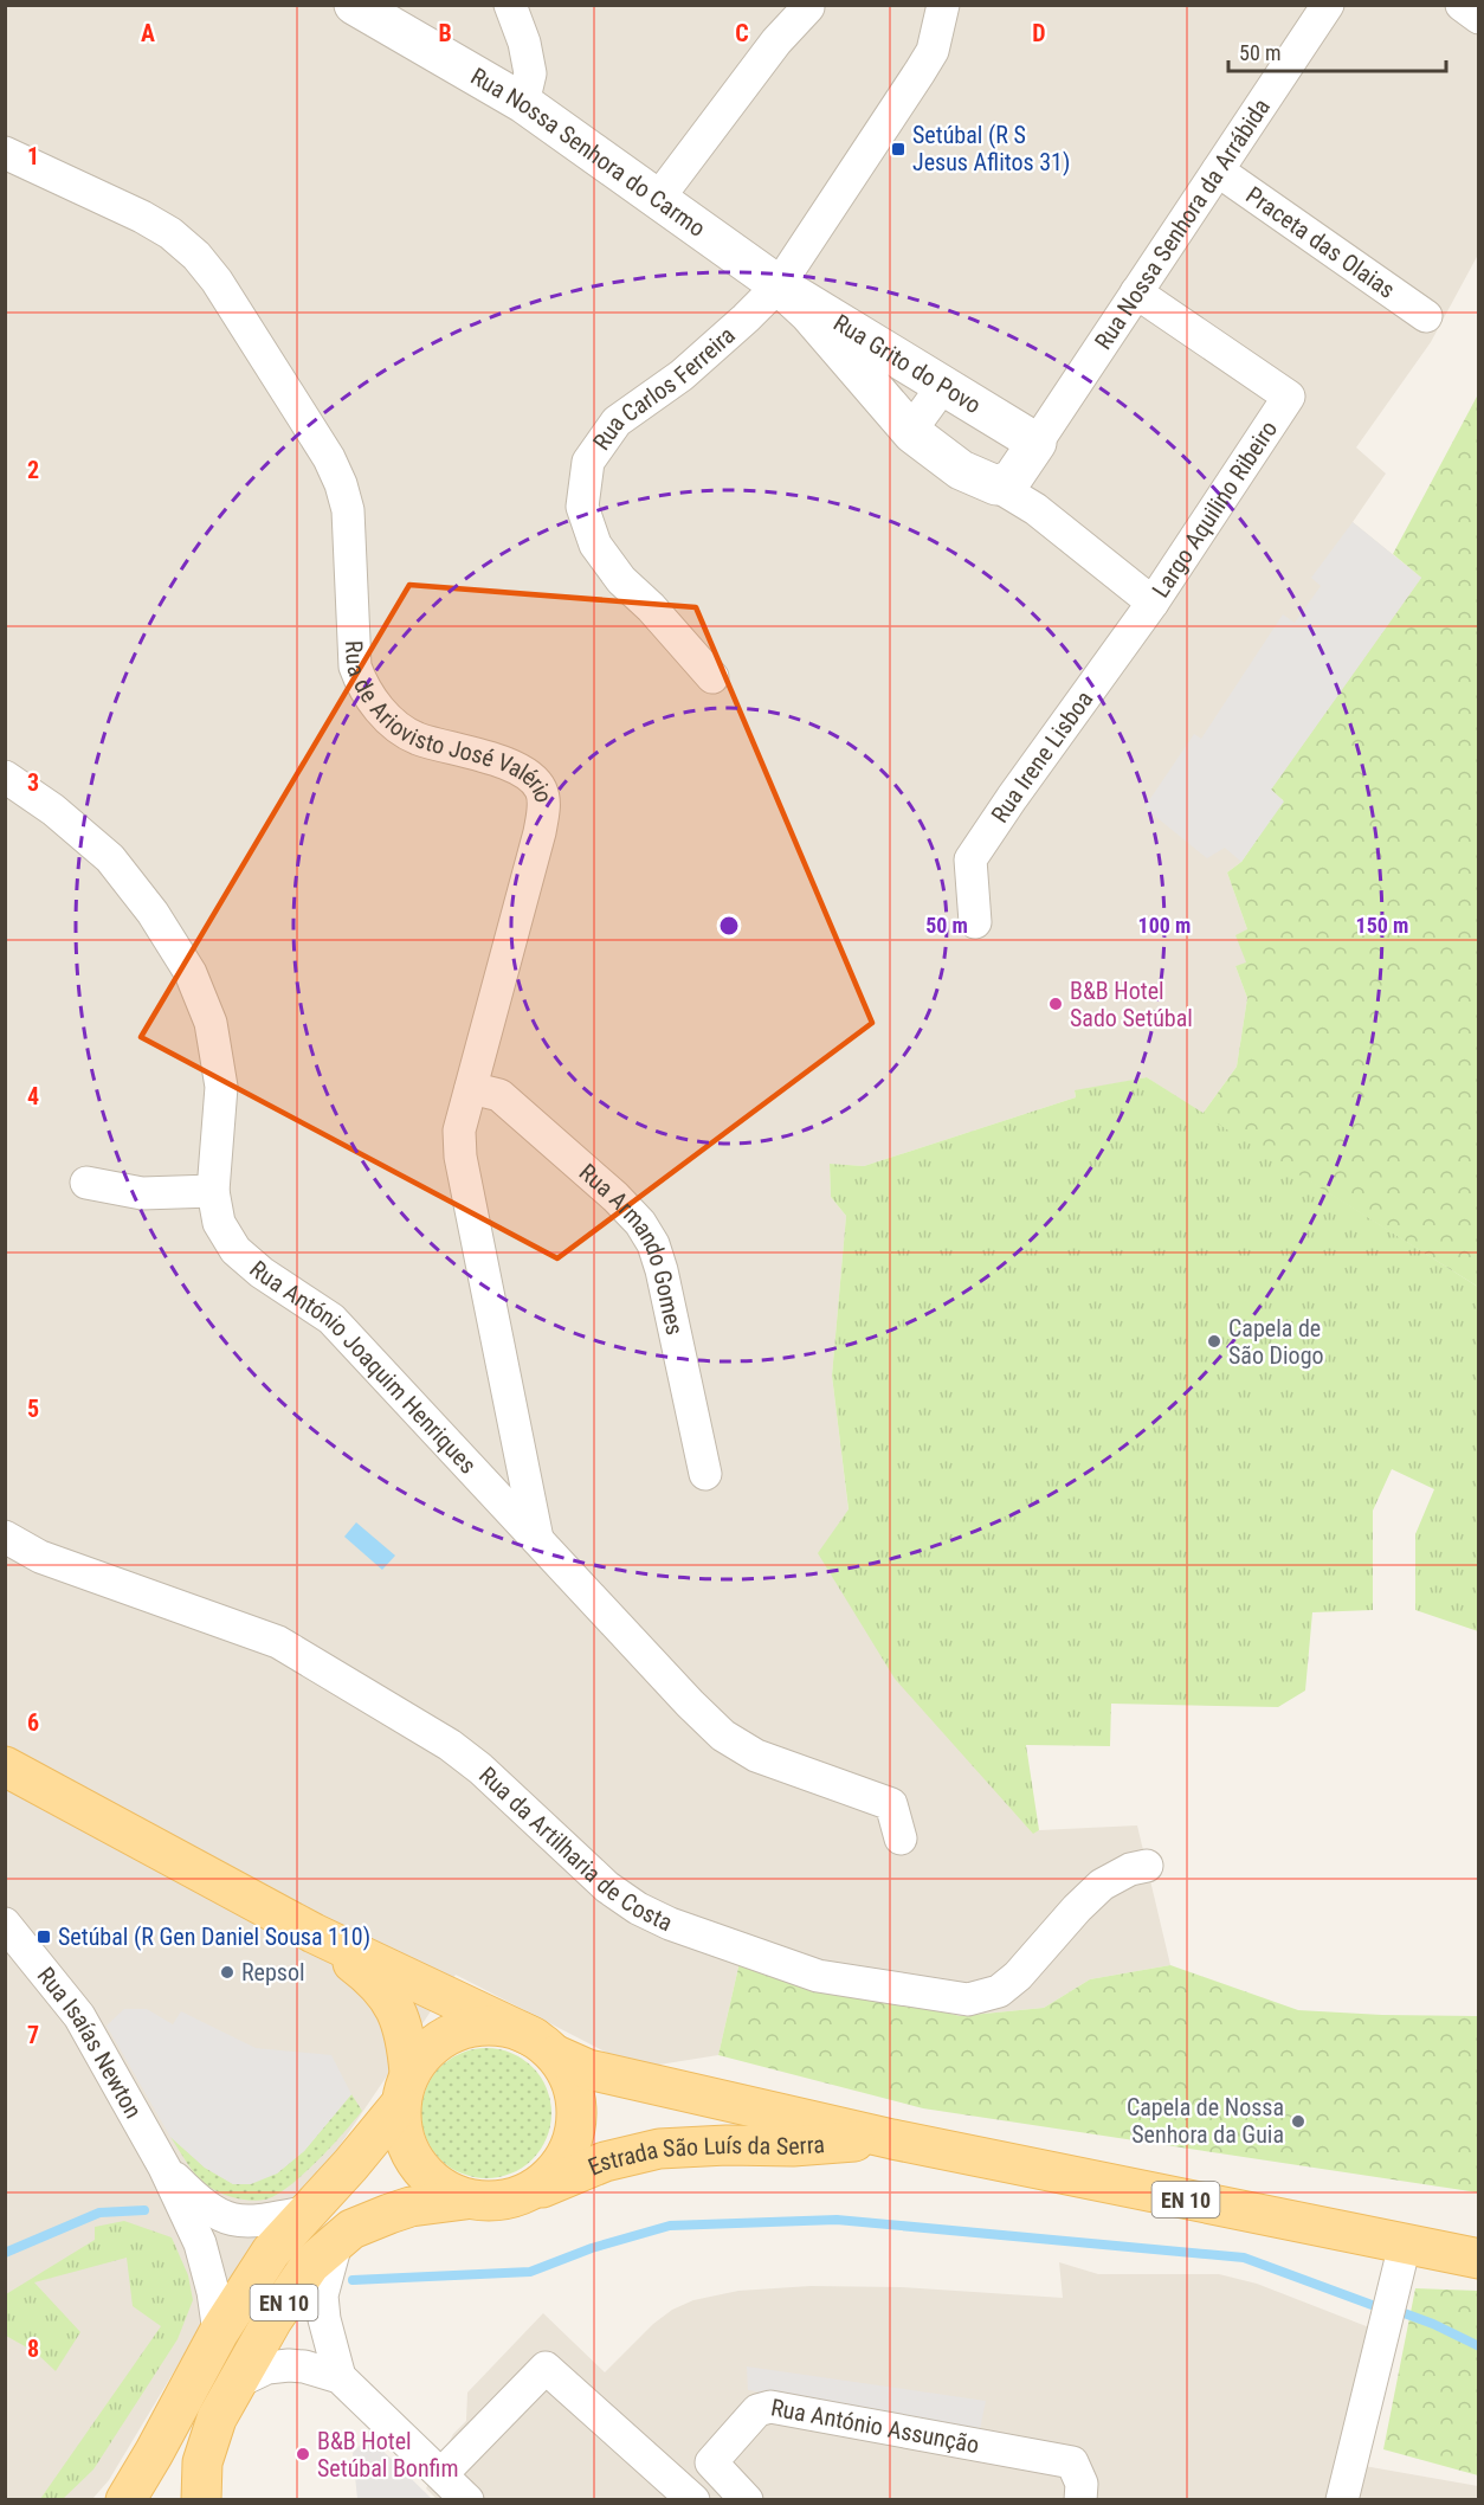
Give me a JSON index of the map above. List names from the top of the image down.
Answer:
{
  "streets": {
    "main road": ["Estrada São Luís da Serra", "EN 10"],
    "street": [
      "Rua Nossa Senhora do Carmo",
      "Rua Nossa Senhora da Arrábida",
      "Praceta das Olaias",
      "Rua Grito do Povo",
      "Rua Carlos Ferreira",
      "Largo Aquilino Ribeiro",
      "Rua de Ariovisto José Valério",
      "Rua Irene Lisboa",
      "Rua Armando Gomes",
      "Rua António Joaquim Henriques",
      "Rua da Artilharia de Costa",
      "Rua Isaías Newton",
      "Rua António Assunção"
    ]
  },
  "crossings": [
    ["Rua Nossa Senhora do Carmo", "Rua Grito do Povo"],
    ["Rua Nossa Senhora do Carmo", "Rua Carlos Ferreira"],
    ["Rua Nossa Senhora da Arrábida", "Praceta das Olaias"],
    ["Rua Nossa Senhora da Arrábida", "Rua Grito do Povo"],
    ["Rua Nossa Senhora da Arrábida", "Largo Aquilino Ribeiro"],
    ["Rua Grito do Povo", "Rua Carlos Ferreira"],
    ["Rua Grito do Povo", "Largo Aquilino Ribeiro"],
    ["Largo Aquilino Ribeiro", "Rua Irene Lisboa"],
    ["Rua de Ariovisto José Valério", "Rua Armando Gomes"],
    ["Rua de Ariovisto José Valério", "Rua António Joaquim Henriques"],
    ["Rua Isaías Newton", "EN 10"],
    ["Estrada São Luís da Serra", "EN 10"]
  ],
  "places": {
    "transit": ["Setúbal (R S Jesus Aflitos 31)", "Setúbal (R Gen Daniel Sousa 110)"],
    "other": [
      "B&B Hotel Sado Setúbal",
      "Capela de São Diogo",
      "Repsol",
      "Capela de Nossa Senhora da Guia",
      "B&B Hotel Setúbal Bonfim"
    ]
  },
  "scale_bar": "50 m",
  "grid": {
    "columns": [
      "A",
      "B",
      "C",
      "D"
    ],
    "rows": [
      "1",
      "2",
      "3",
      "4",
      "5",
      "6",
      "7",
      "8"
    ]
  },
  "rings": ["50 m", "100 m", "150 m"]
}
